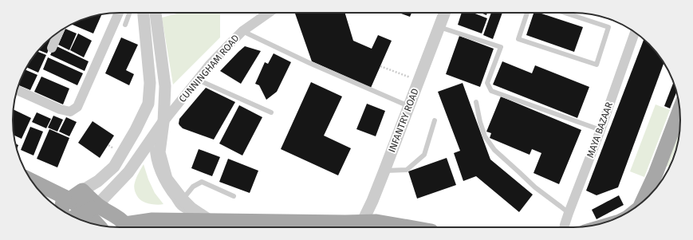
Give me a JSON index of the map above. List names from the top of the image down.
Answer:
{
  "streets": {
    "street": ["CUNNINGHAM ROAD", "INFANTRY ROAD", "MAYA BAZAAR"]
  }
}
